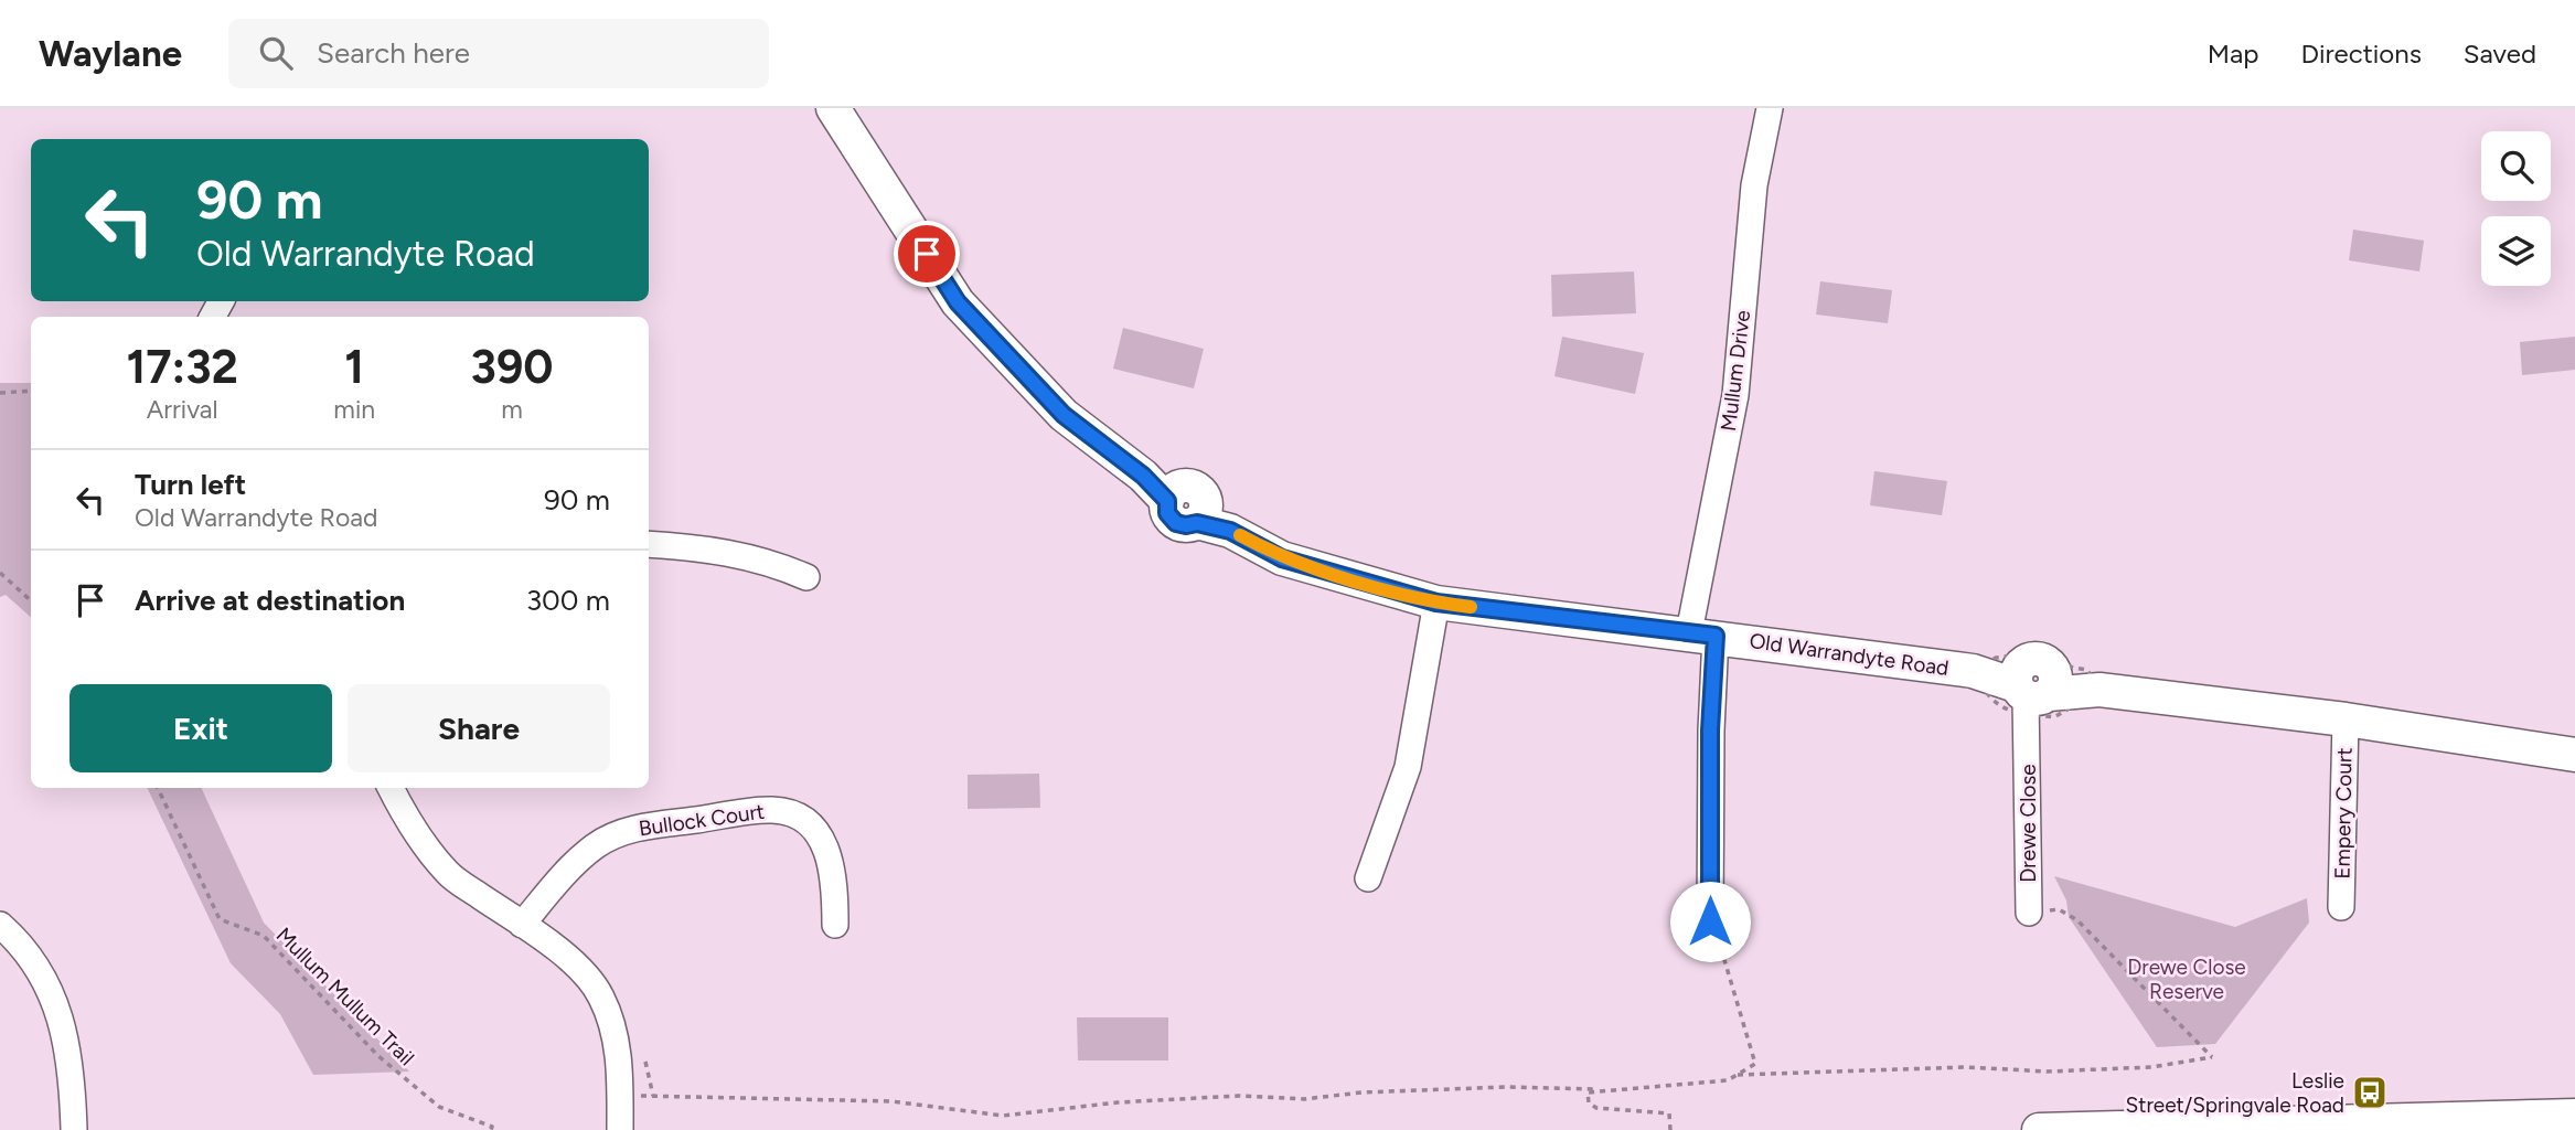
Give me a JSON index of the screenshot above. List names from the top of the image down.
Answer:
{
  "streets": {
    "main road": ["Old Warrandyte Road"],
    "street": [
      "Mullum Drive",
      "Empery Court",
      "Bullock Court",
      "Drewe Close"
    ],
    "path": ["Mullum Mullum Trail"]
  },
  "crossings": [
    ["Mullum Drive", "Old Warrandyte Road"],
    ["Old Warrandyte Road", "Drewe Close"]
  ],
  "parks": ["Drewe Close Reserve"],
  "places": {
    "bus stop": ["Leslie Street/Springvale Road"]
  },
  "page": {
    "header": "Waylane",
    "search": "Search here",
    "nav": ["Map", "Directions", "Saved"],
    "turn": ["90 m", "Old Warrandyte Road"],
    "eta": [
      "17:32",
      "Arrival",
      "1",
      "min",
      "390",
      "m"
    ],
    "list": [
      {
        "name": "Turn left",
        "note": "Old Warrandyte Road",
        "value": "90 m"
      },
      {
        "name": "Arrive at destination",
        "value": "300 m"
      }
    ],
    "buttons": ["Exit", "Share"]
  }
}
